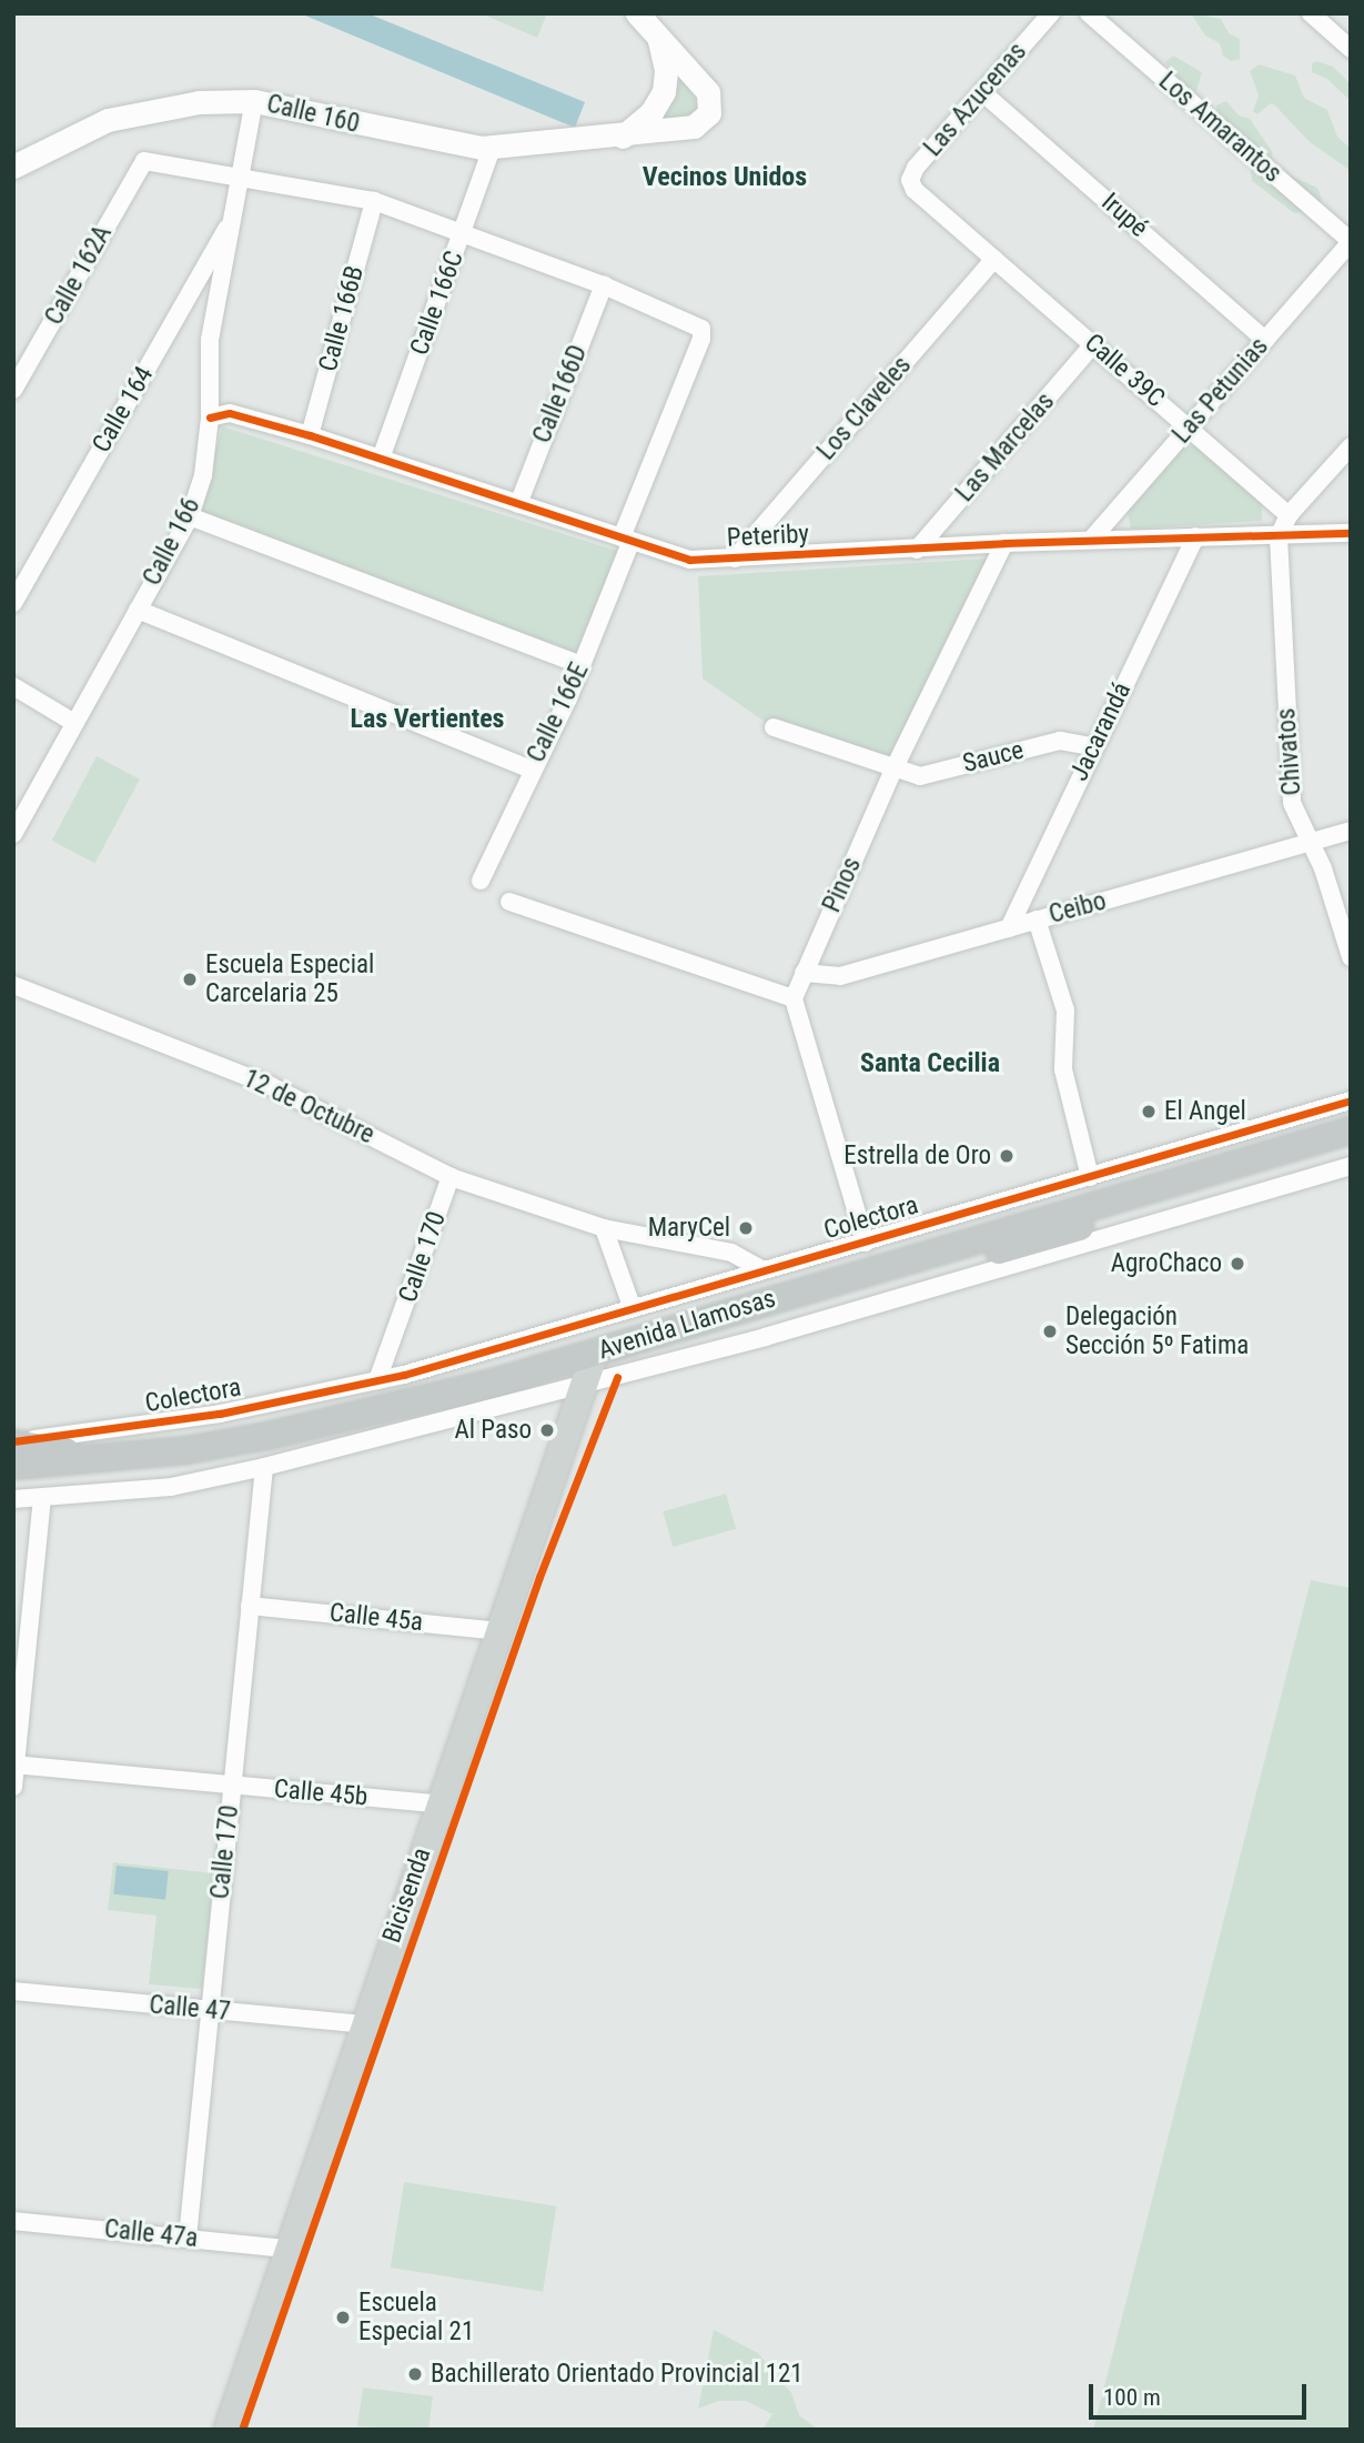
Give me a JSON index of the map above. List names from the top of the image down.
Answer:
{
  "streets": {
    "highway": ["Avenida Llamosas"],
    "main road": ["Calle 160"],
    "street": [
      "Las Azucenas",
      "Los Amarantos",
      "Irupé",
      "Calle 162A",
      "Calle 166C",
      "Calle 166B",
      "Calle 39C",
      "Las Petunias",
      "Calle166D",
      "Los Claveles",
      "Calle 164",
      "Las Marcelas",
      "Peteriby",
      "Calle 166",
      "Calle 166E",
      "Jacarandá",
      "Chivatos",
      "Sauce",
      "Pinos",
      "Ceibo",
      "12 de Octubre",
      "Colectora",
      "Calle 170",
      "Calle 45a",
      "Calle 45b",
      "Calle 47",
      "Calle 47a"
    ],
    "cycle path": ["Bicisenda"]
  },
  "crossings": [
    ["Las Azucenas", "Irupé"],
    ["Las Azucenas", "Calle 39C"],
    ["Calle 160", "Calle 166C"],
    ["Calle 160", "Calle 166"],
    ["Los Amarantos", "Las Petunias"],
    ["Irupé", "Las Petunias"],
    ["Calle 162A", "Calle 166"],
    ["Calle 166C", "Peteriby"],
    ["Calle 166B", "Peteriby"],
    ["Calle 39C", "Las Petunias"],
    ["Calle 39C", "Los Claveles"],
    ["Calle 39C", "Las Marcelas"],
    ["Las Petunias", "Peteriby"],
    ["Calle166D", "Peteriby"],
    ["Calle166D", "Calle 166E"],
    ["Los Claveles", "Peteriby"],
    ["Calle 164", "Calle 166"],
    ["Las Marcelas", "Peteriby"],
    ["Peteriby", "Calle 166"],
    ["Peteriby", "Calle 166E"],
    ["Peteriby", "Jacarandá"],
    ["Peteriby", "Chivatos"],
    ["Peteriby", "Pinos"],
    ["Jacarandá", "Sauce"],
    ["Jacarandá", "Ceibo"],
    ["Chivatos", "Ceibo"],
    ["Sauce", "Pinos"],
    ["Pinos", "Ceibo"],
    ["12 de Octubre", "Colectora"],
    ["12 de Octubre", "Calle 170"],
    ["Colectora", "Calle 170"],
    ["Colectora", "Avenida Llamosas"],
    ["Calle 170", "Calle 45a"],
    ["Calle 170", "Calle 45b"],
    ["Calle 170", "Calle 47"],
    ["Calle 170", "Calle 47a"]
  ],
  "districts": ["Vecinos Unidos", "Las Vertientes", "Santa Cecilia"],
  "places": [
    "Escuela Especial Carcelaria 25",
    "El Angel",
    "Estrella de Oro",
    "MaryCel",
    "AgroChaco",
    "Delegación Sección 5º Fatima",
    "Al Paso",
    "Escuela Especial 21",
    "Bachillerato Orientado Provincial 121"
  ],
  "scale_bar": "100 m"
}
